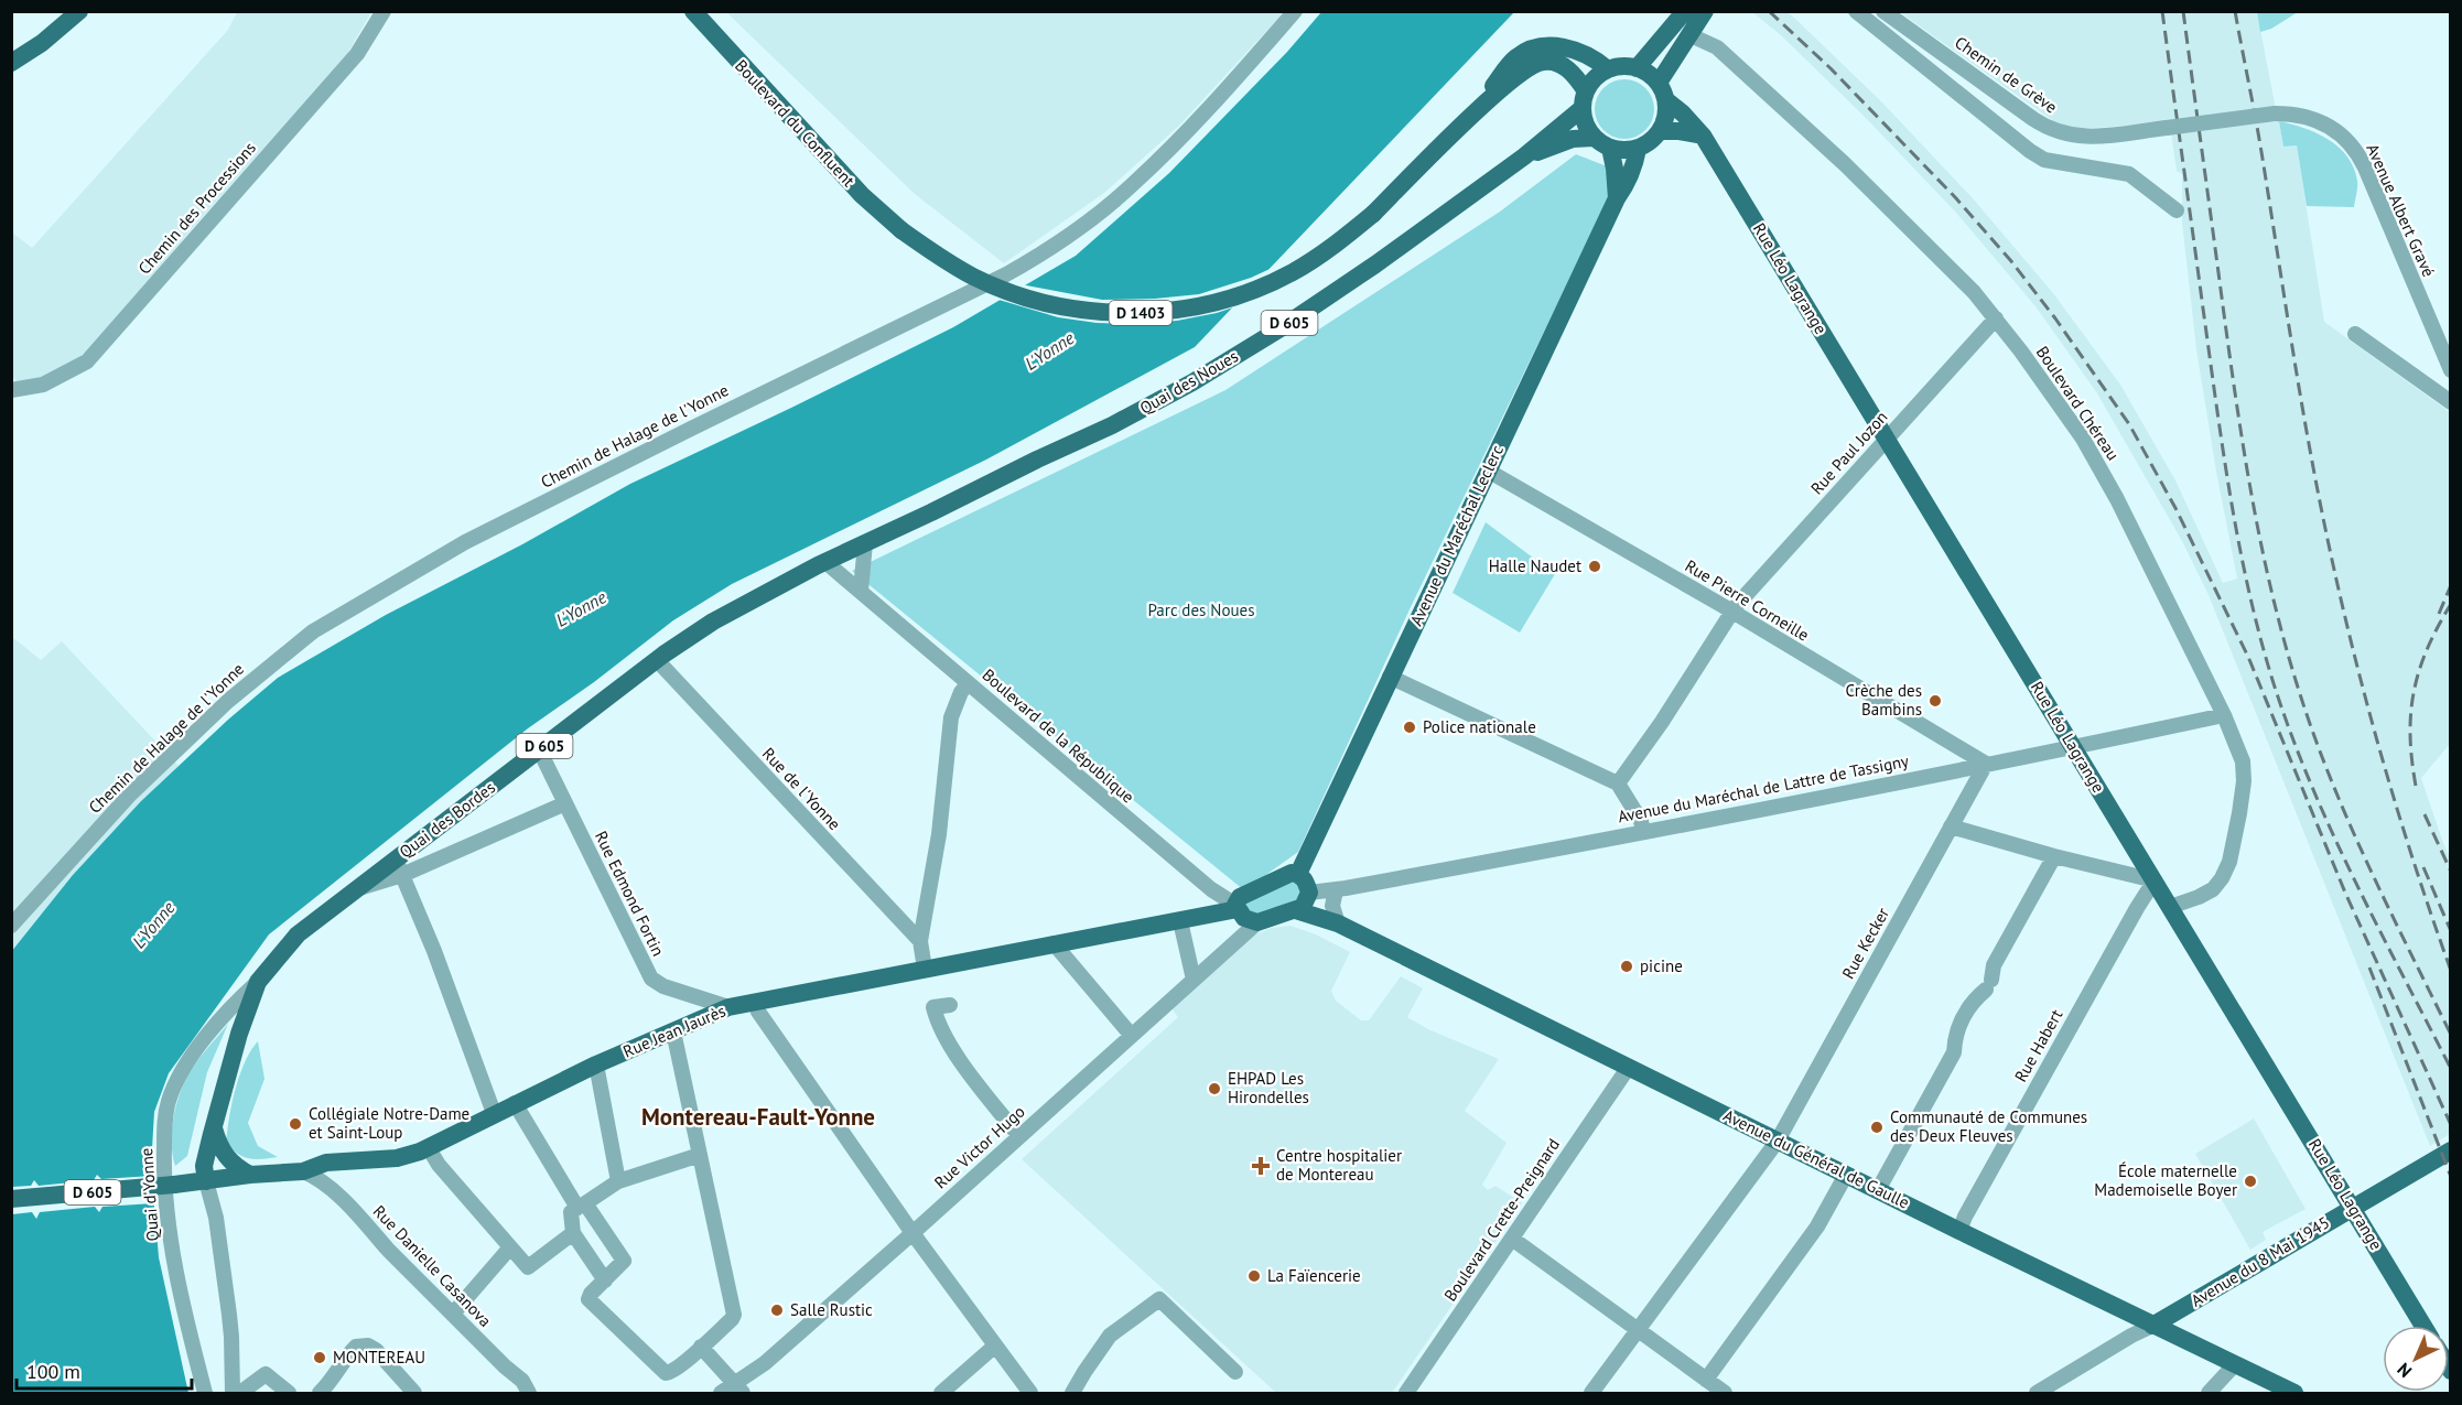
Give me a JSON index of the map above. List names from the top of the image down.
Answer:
{
  "streets": {
    "main road": [
      "Boulevard du Confluent",
      "Rue Léo Lagrange",
      "D 1403",
      "D 605",
      "Quai des Noues",
      "Avenue du Maréchal Leclerc",
      "Quai des Bordes",
      "Rue Jean Jaurès",
      "Avenue du Général de Gaulle",
      "Avenue du 8 Mai 1945"
    ],
    "street": [
      "Chemin de Grève",
      "Chemin des Processions",
      "Avenue Albert Gravé",
      "Boulevard Chéreau",
      "Chemin de Halage de l'Yonne",
      "Rue Paul Jozon",
      "Rue Pierre Corneille",
      "Boulevard de la République",
      "Rue de l'Yonne",
      "Avenue du Maréchal de Lattre de Tassigny",
      "Rue Edmond Fortin",
      "Rue Kecker",
      "Rue Habert",
      "Rue Victor Hugo",
      "Quai d'Yonne",
      "Boulevard Crette-Preignard",
      "Rue Danielle Casanova"
    ]
  },
  "crossings": [
    ["Chemin de Grève", "Avenue Albert Gravé"],
    ["Boulevard du Confluent", "D 1403"],
    ["Rue Léo Lagrange", "D 1403"],
    ["Rue Léo Lagrange", "D 605"],
    ["Rue Léo Lagrange", "Boulevard Chéreau"],
    ["Rue Léo Lagrange", "Rue Paul Jozon"],
    ["Rue Léo Lagrange", "Avenue du Maréchal Leclerc"],
    ["Rue Léo Lagrange", "Avenue du Maréchal de Lattre de Tassigny"],
    ["Rue Léo Lagrange", "Rue Habert"],
    ["Rue Léo Lagrange", "Avenue du 8 Mai 1945"],
    ["D 1403", "D 605"],
    ["D 1403", "Avenue du Maréchal Leclerc"],
    ["D 605", "Quai des Noues"],
    ["D 605", "Avenue du Maréchal Leclerc"],
    ["D 605", "Quai des Bordes"],
    ["D 605", "Rue Jean Jaurès"],
    ["Quai des Noues", "Boulevard de la République"],
    ["Quai des Noues", "Quai des Bordes"],
    ["Boulevard Chéreau", "Rue Paul Jozon"],
    ["Boulevard Chéreau", "Avenue du Maréchal de Lattre de Tassigny"],
    ["Rue Paul Jozon", "Rue Pierre Corneille"],
    ["Avenue du Maréchal Leclerc", "Rue Pierre Corneille"],
    ["Avenue du Maréchal Leclerc", "Avenue du Général de Gaulle"],
    ["Rue Pierre Corneille", "Avenue du Maréchal de Lattre de Tassigny"],
    ["Rue Pierre Corneille", "Rue Kecker"],
    ["Boulevard de la République", "Quai des Bordes"],
    ["Boulevard de la République", "Rue Jean Jaurès"],
    ["Rue de l'Yonne", "Quai des Bordes"],
    ["Avenue du Maréchal de Lattre de Tassigny", "Rue Kecker"],
    ["Avenue du Maréchal de Lattre de Tassigny", "Avenue du Général de Gaulle"],
    ["Quai des Bordes", "Rue Edmond Fortin"],
    ["Quai des Bordes", "Rue Jean Jaurès"],
    ["Quai des Bordes", "Quai d'Yonne"],
    ["Rue Edmond Fortin", "Rue Jean Jaurès"],
    ["Rue Kecker", "Avenue du Général de Gaulle"],
    ["Rue Jean Jaurès", "Rue Danielle Casanova"],
    ["Rue Habert", "Avenue du Général de Gaulle"],
    ["Avenue du Général de Gaulle", "Boulevard Crette-Preignard"],
    ["Avenue du Général de Gaulle", "Avenue du 8 Mai 1945"]
  ],
  "districts": ["Montereau-Fault-Yonne"],
  "water": ["L'Yonne"],
  "parks": ["Parc des Noues"],
  "places": {
    "other": [
      "Halle Naudet",
      "Crèche des Bambins",
      "Police nationale",
      "picine",
      "EHPAD Les Hirondelles",
      "Collégiale Notre-Dame et Saint-Loup",
      "Communauté de Communes des Deux Fleuves",
      "École maternelle Mademoiselle Boyer",
      "La Faïencerie",
      "Salle Rustic",
      "MONTEREAU"
    ],
    "health": ["Centre hospitalier de Montereau"]
  },
  "scale_bar": "100 m",
  "north": "bottom left"
}
